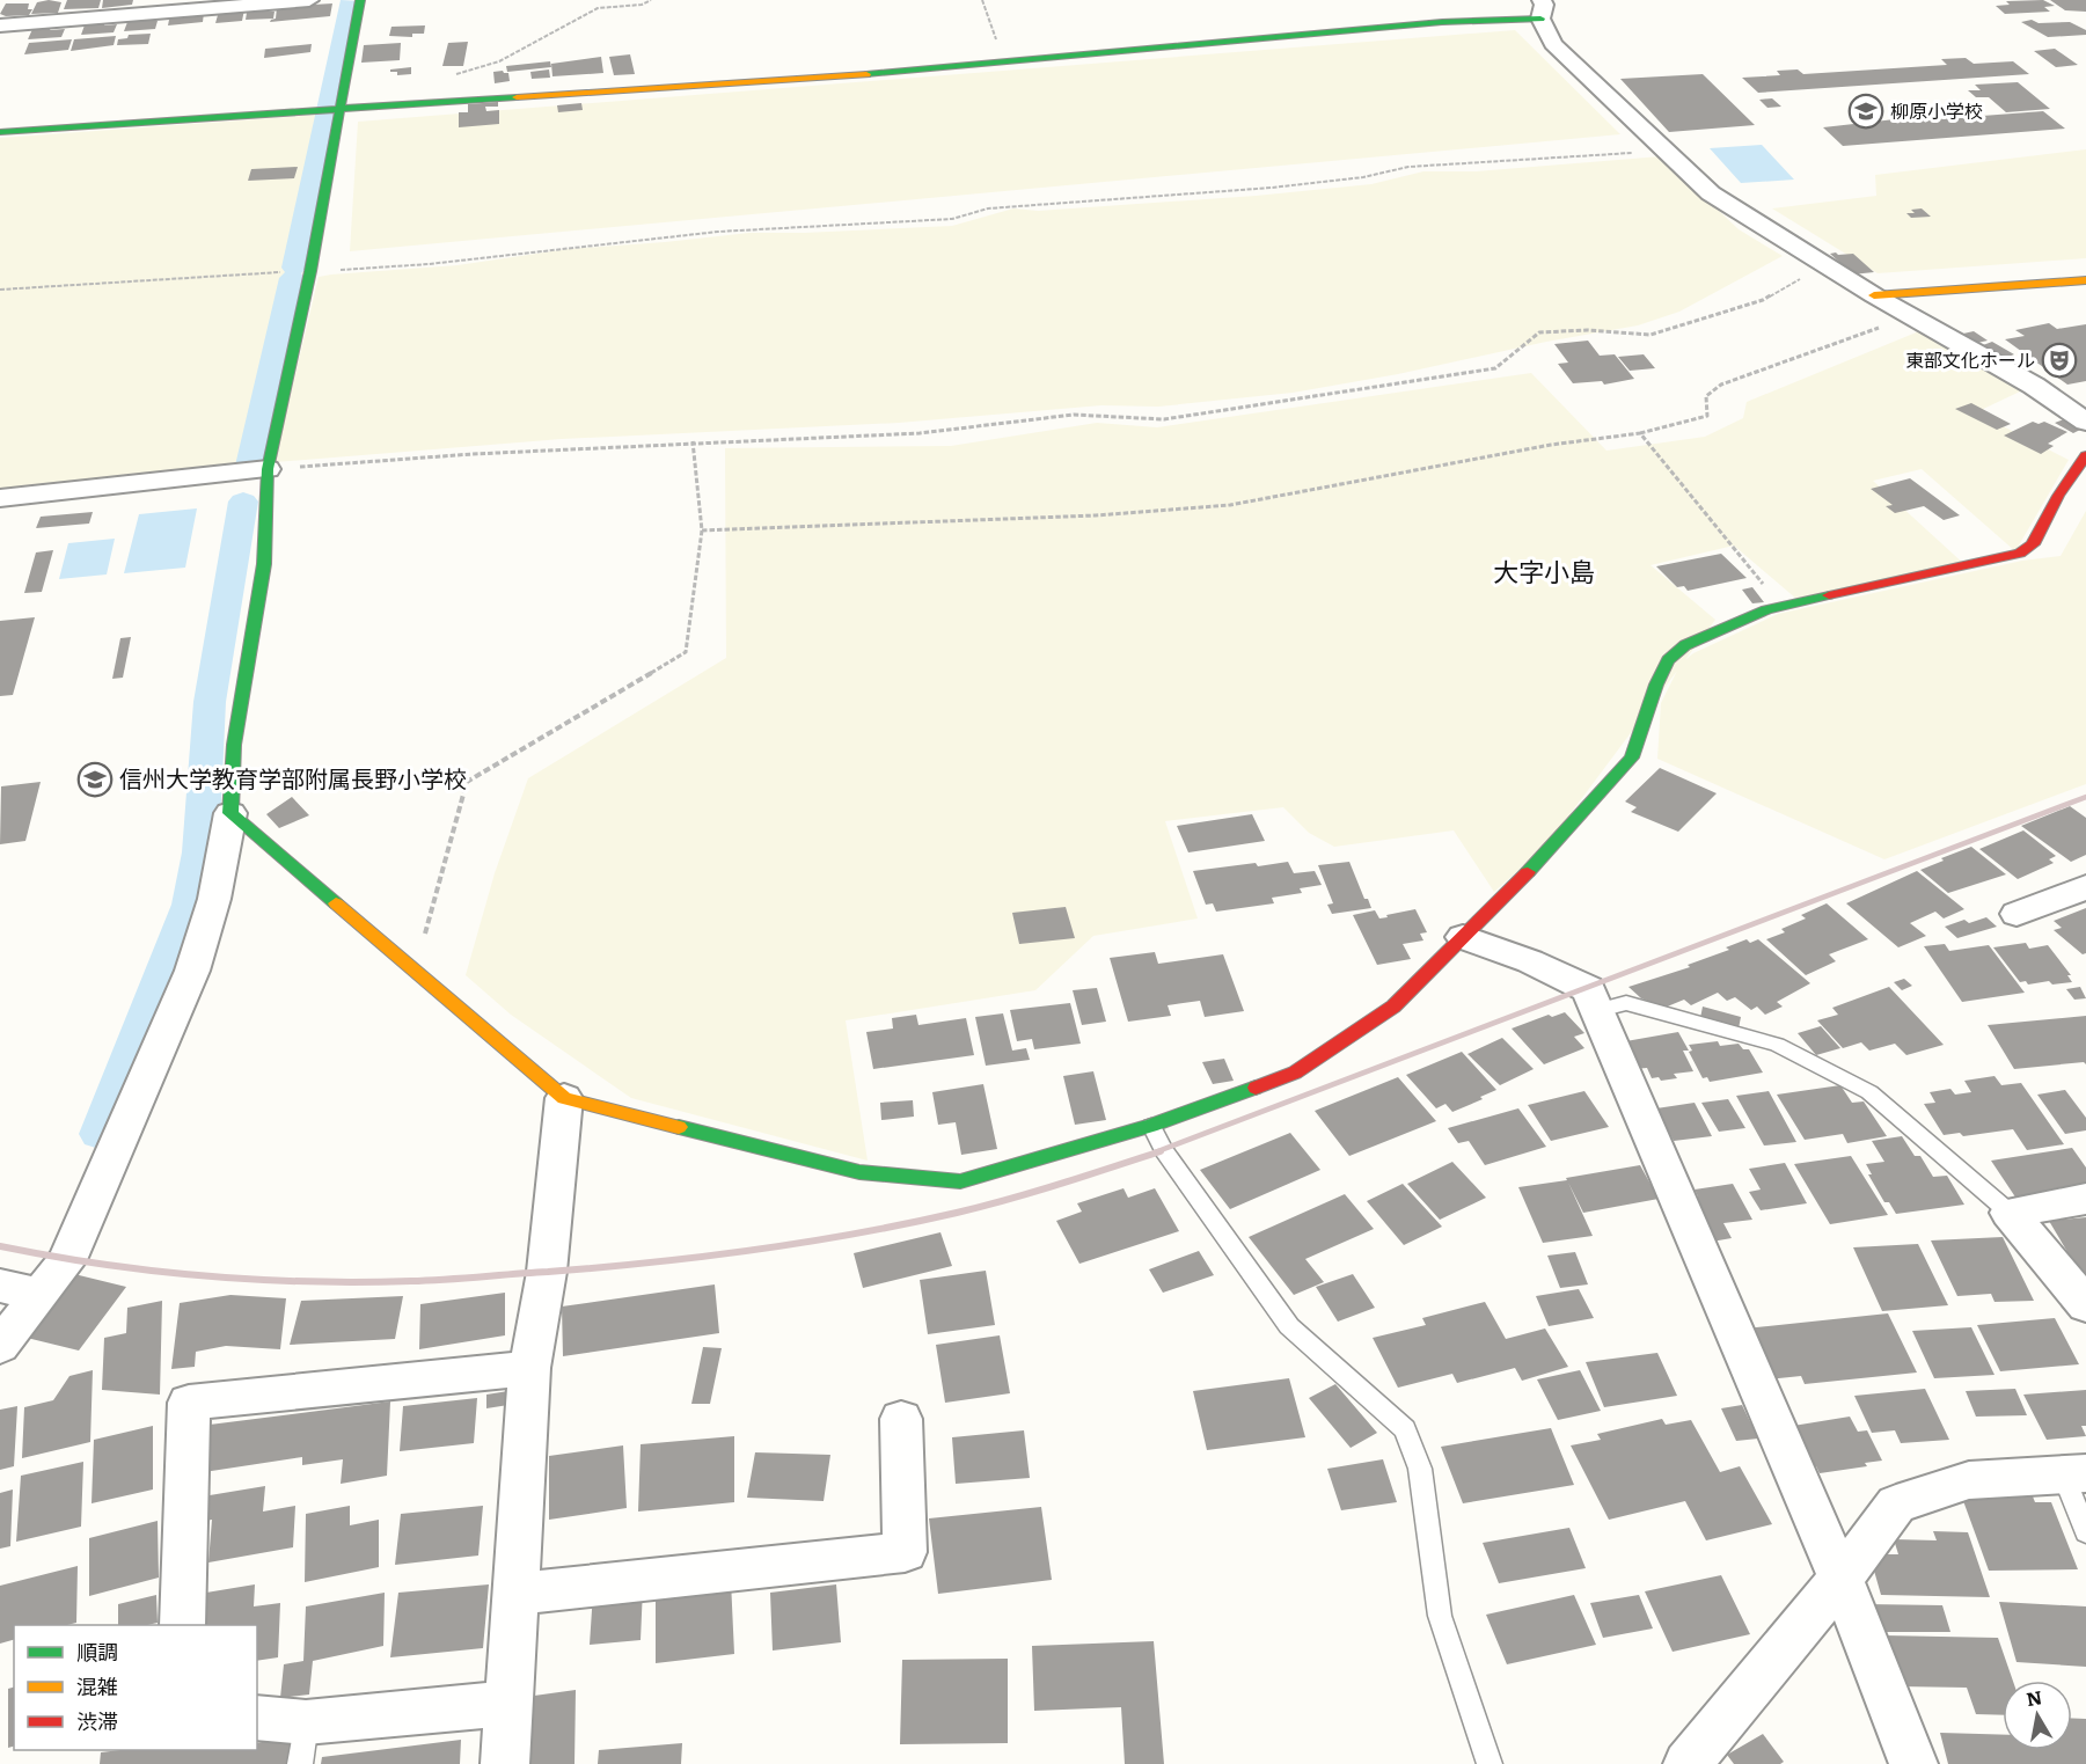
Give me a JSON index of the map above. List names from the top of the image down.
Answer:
{
  "districts": ["大字小島"],
  "places": {
    "school or university": ["柳原小学校", "信州大学教育学部附属長野小学校"],
    "theatre": ["東部文化ホール"]
  },
  "legend": ["順調", "混雑", "渋滞"],
  "north": "top"
}
